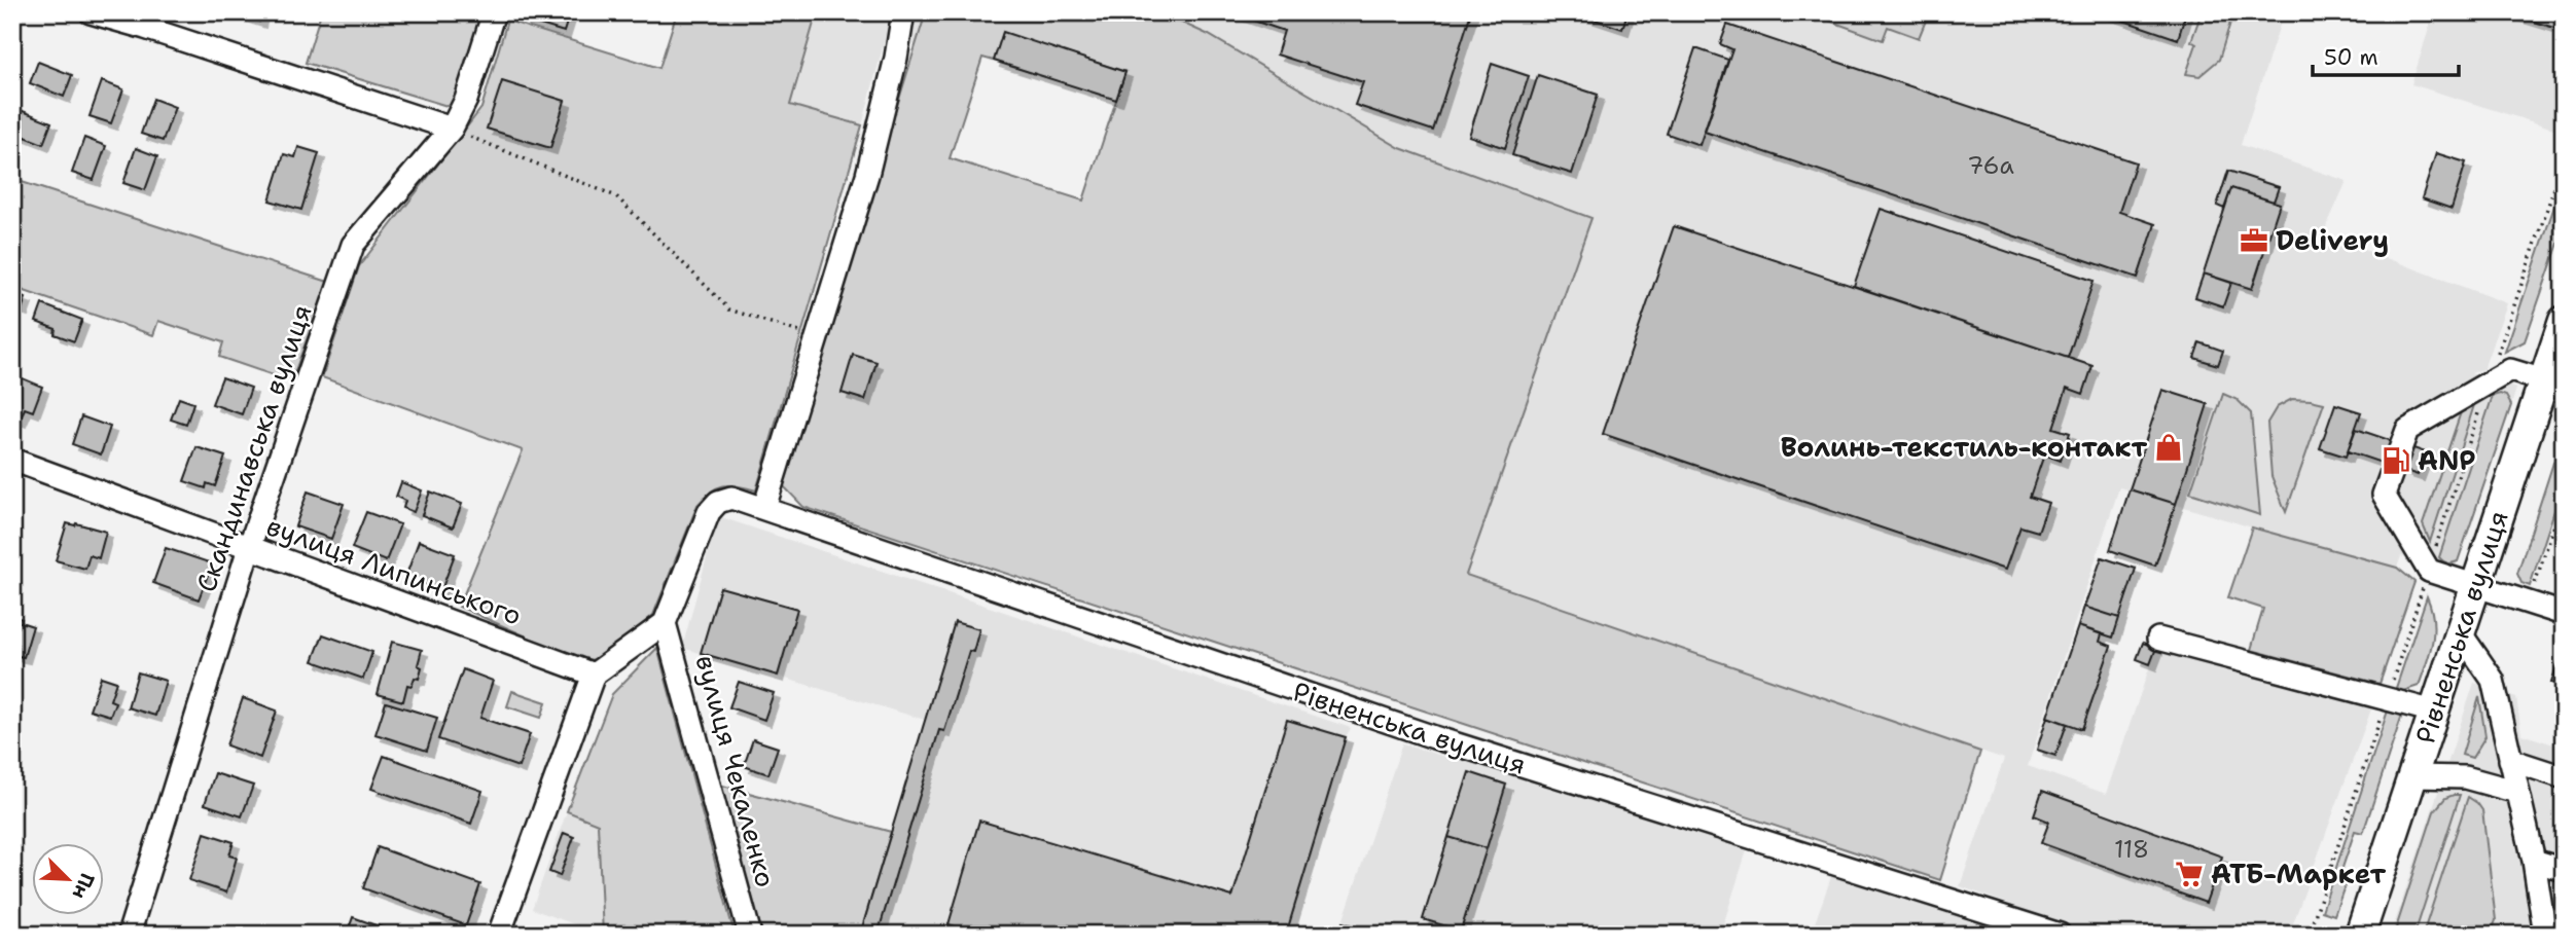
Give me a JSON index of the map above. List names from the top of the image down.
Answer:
{
  "streets": {
    "main road": ["Рівненська вулиця"],
    "street": ["Скандинавська вулиця", "вулиця Липинського", "вулиця Чекаленко"]
  },
  "crossings": [
    ["Скандинавська вулиця", "вулиця Липинського"],
    ["Рівненська вулиця", "вулиця Чекаленко"]
  ],
  "places": {
    "office": ["Delivery"],
    "shop": ["Волинь-текстиль-контакт"],
    "fuel station": ["ANP"],
    "supermarket": ["АТБ-Маркет"]
  },
  "house_numbers": ["76а", "118"],
  "scale_bar": "50 m",
  "north": "bottom right"
}
